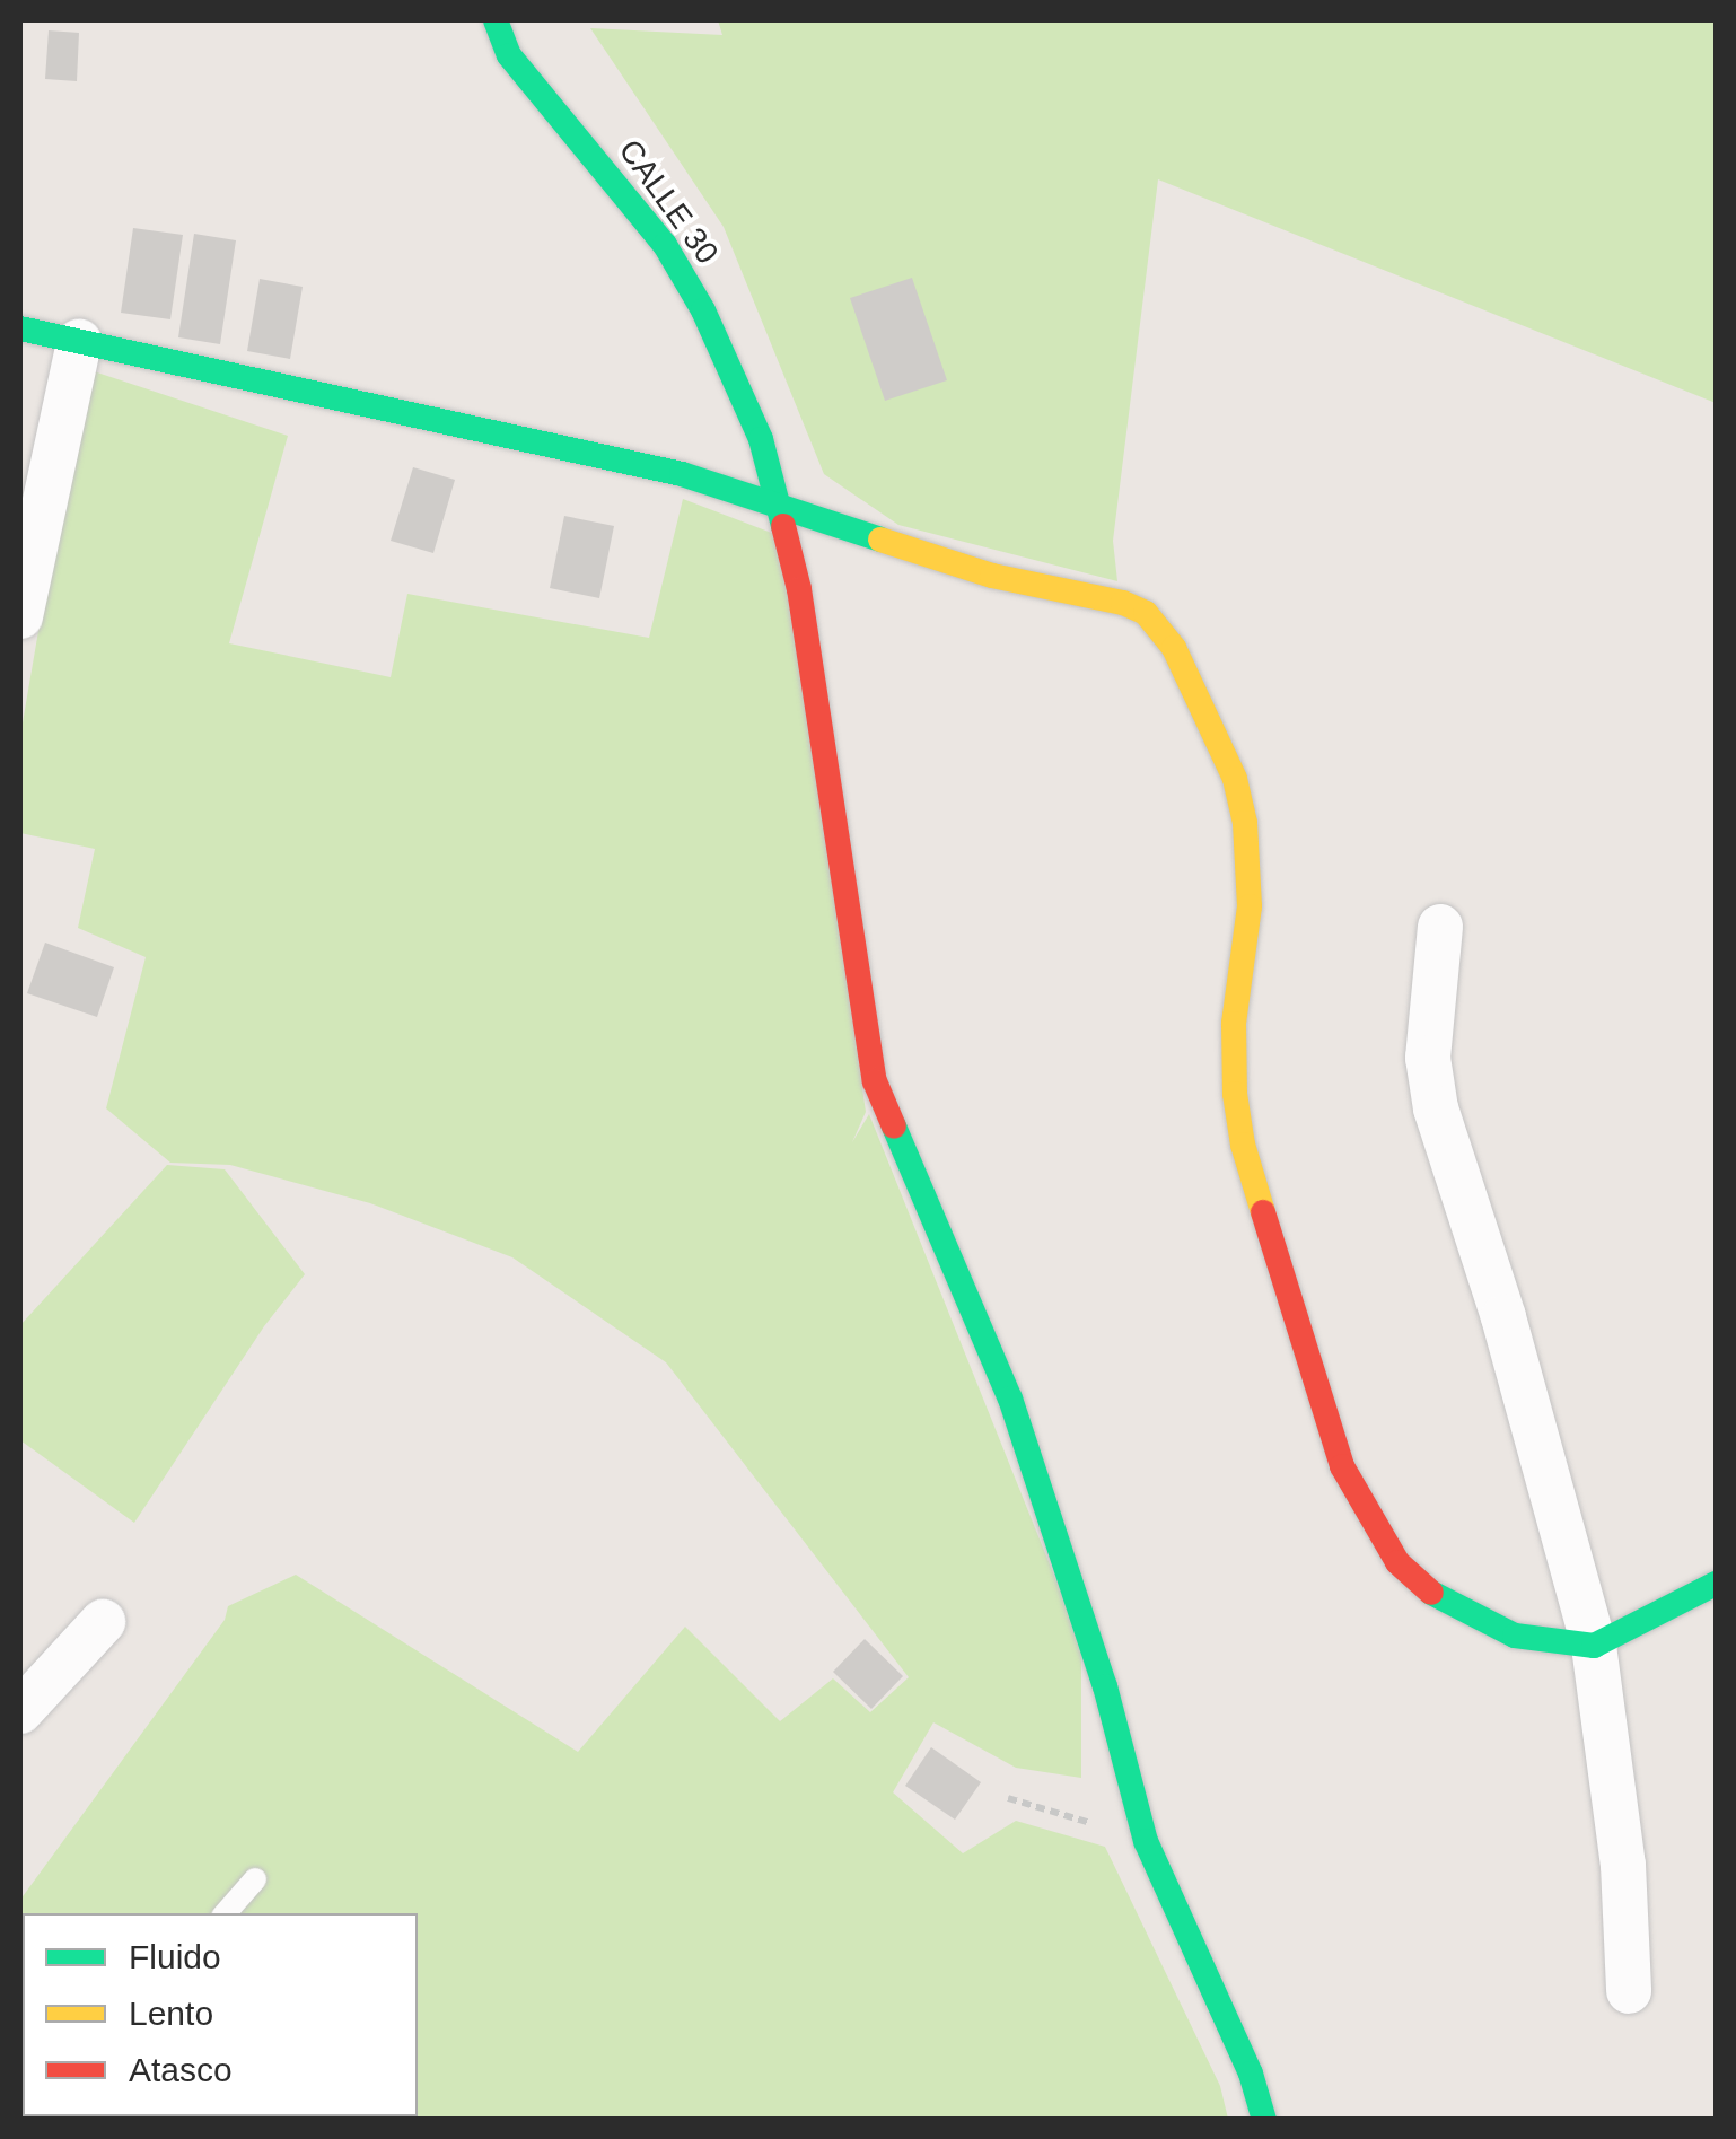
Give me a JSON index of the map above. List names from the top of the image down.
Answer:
{
  "streets": {
    "street": ["CALLE 30"]
  },
  "legend": ["Fluido", "Lento", "Atasco"]
}
